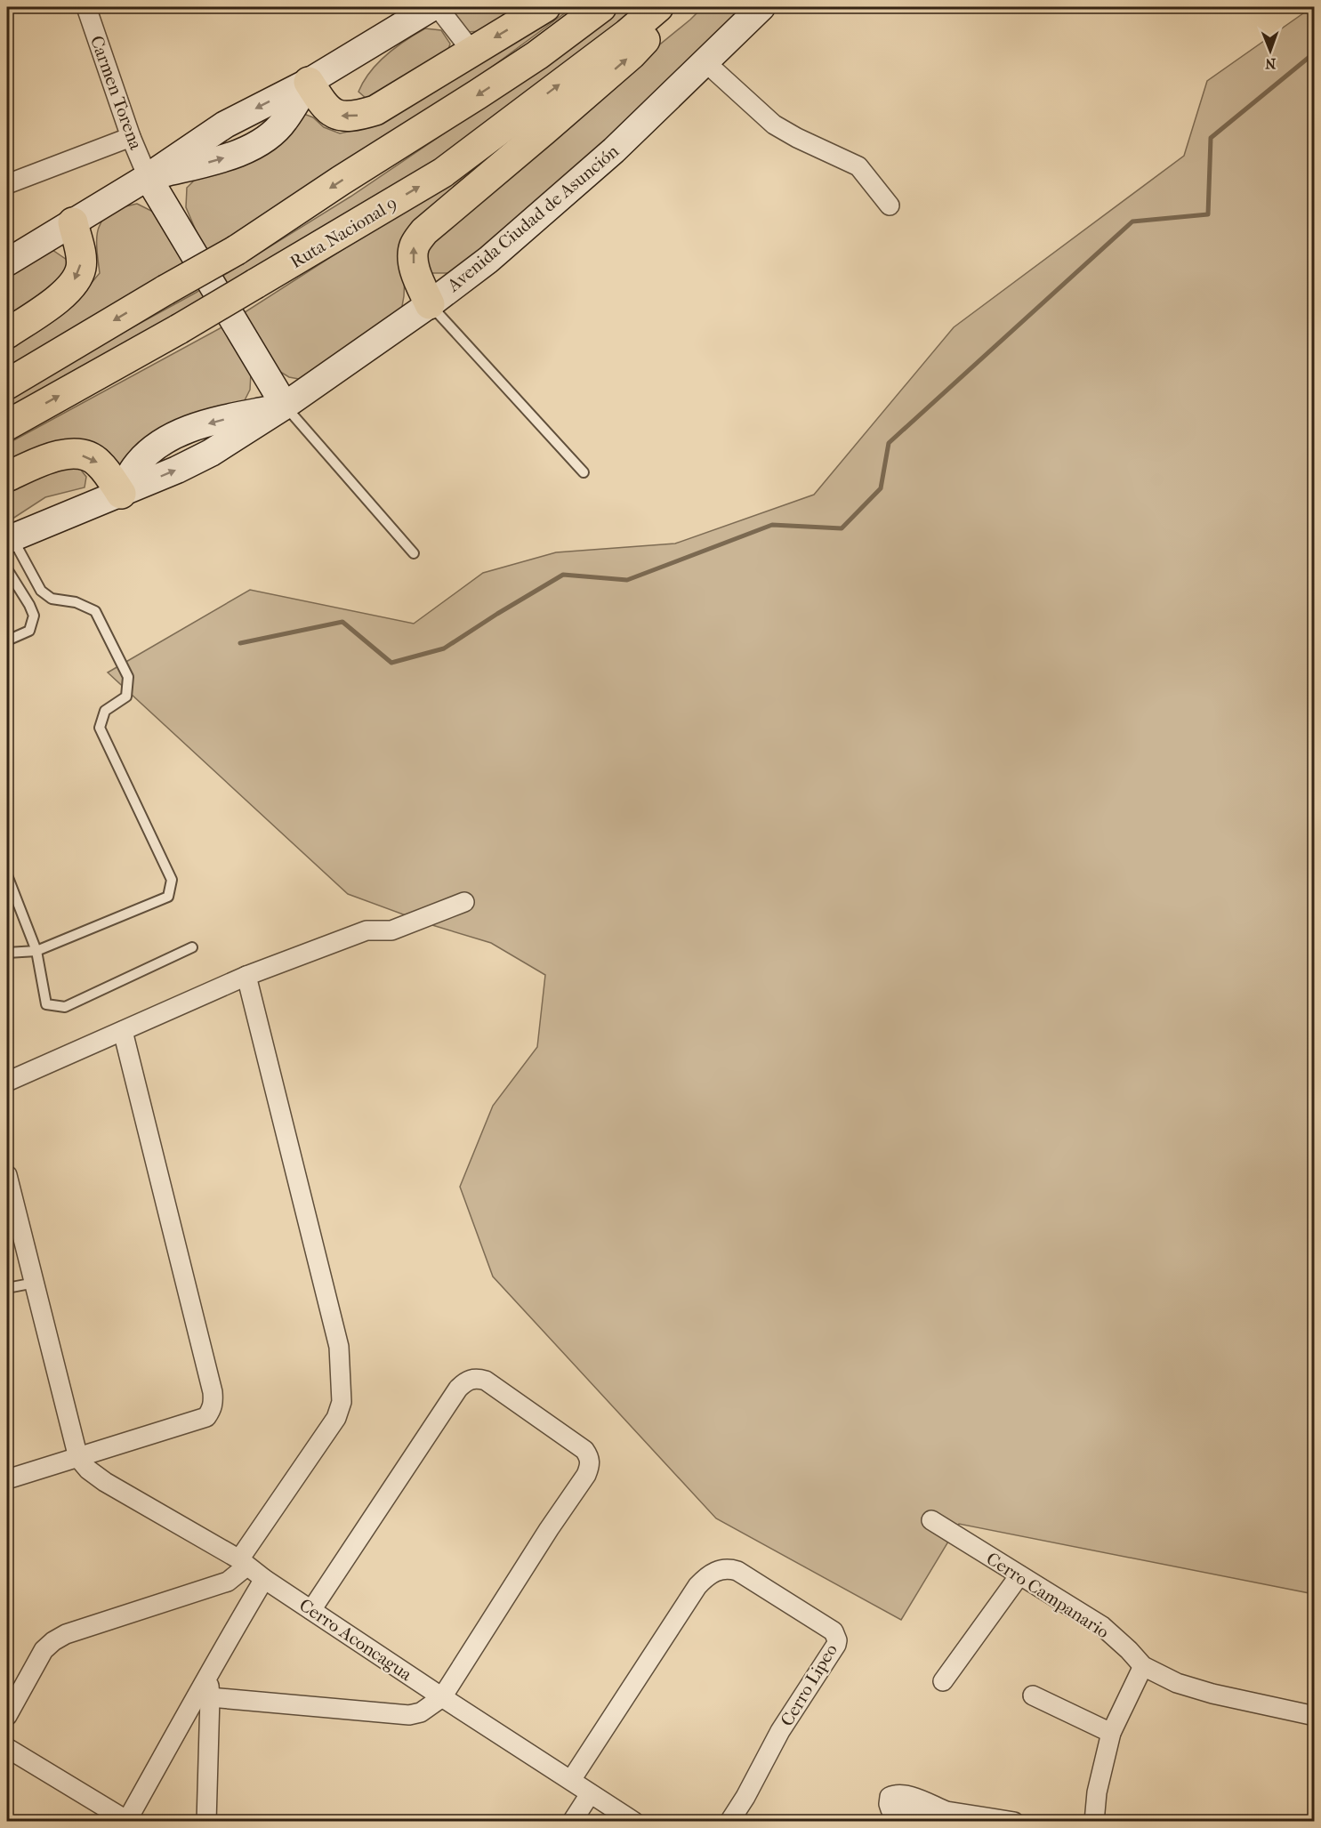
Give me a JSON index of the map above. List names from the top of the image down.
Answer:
{
  "streets": {
    "highway": ["Ruta Nacional 9"],
    "street": [
      "Carmen Torena",
      "Avenida Ciudad de Asunción",
      "Cerro Campanario",
      "Cerro Aconcagua",
      "Cerro Lipeo"
    ]
  },
  "crossings": [
    ["Cerro Aconcagua", "Cerro Lipeo"]
  ],
  "north": "bottom"
}
